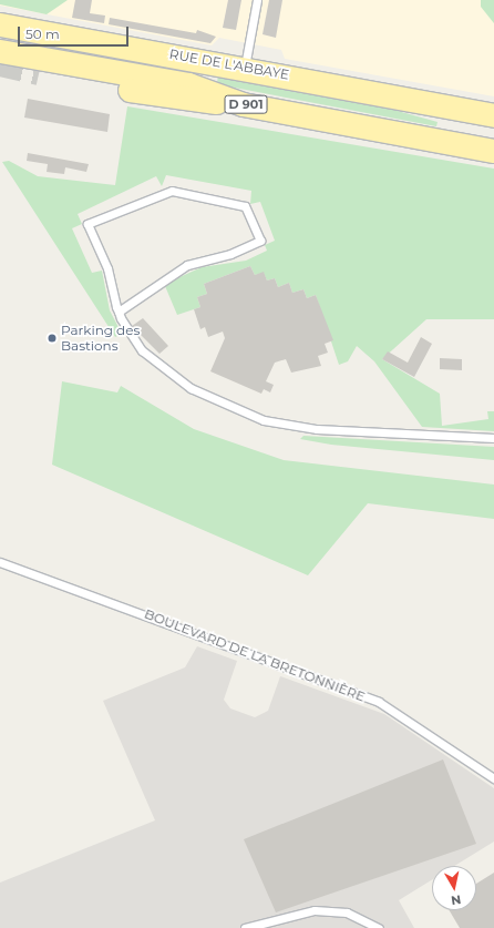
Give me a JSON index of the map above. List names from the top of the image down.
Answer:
{
  "streets": {
    "main road": ["RUE DE L'ABBAYE", "D 901"],
    "lane": ["BOULEVARD DE LA BRETONNIÈRE"]
  },
  "places": ["Parking des Bastions"],
  "scale_bar": "50 m",
  "north": "bottom"
}
